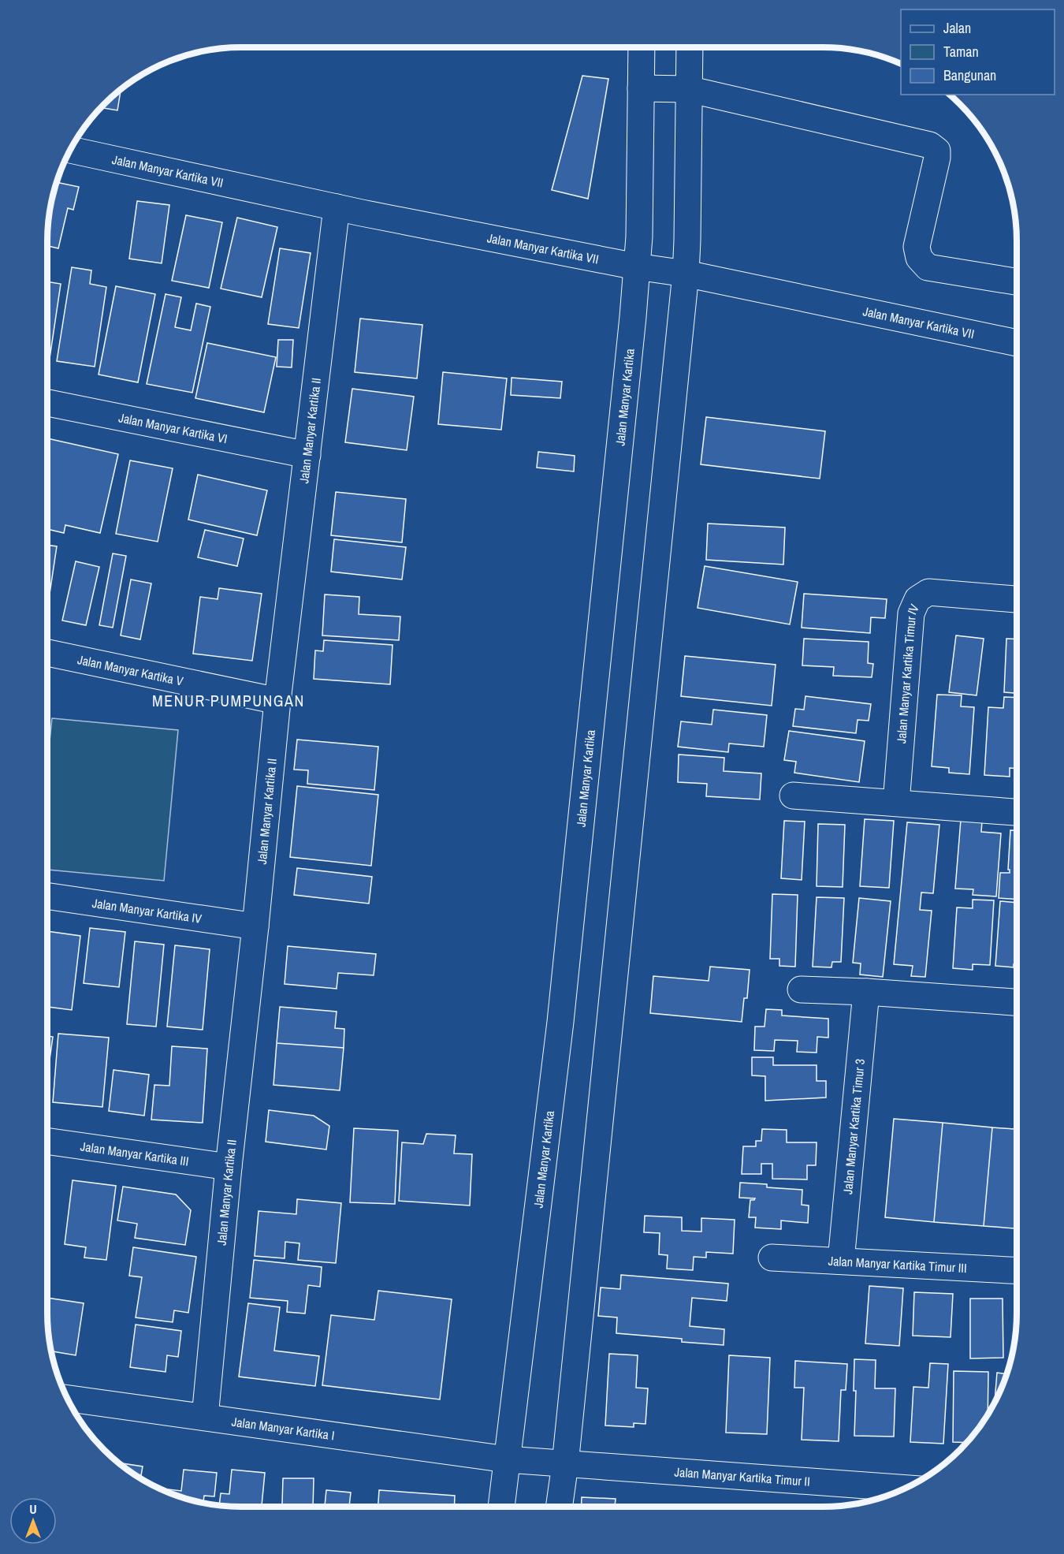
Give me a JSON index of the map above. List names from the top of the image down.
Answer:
{
  "streets": {
    "street": [
      "Jalan Manyar Kartika VII",
      "Jalan Manyar Kartika",
      "Jalan Manyar Kartika VI",
      "Jalan Manyar Kartika II",
      "Jalan Manyar Kartika V",
      "Jalan Manyar Kartika Timur IV",
      "Jalan Manyar Kartika IV",
      "Jalan Manyar Kartika Timur 3",
      "Jalan Manyar Kartika III",
      "Jalan Manyar Kartika Timur III",
      "Jalan Manyar Kartika I",
      "Jalan Manyar Kartika Timur II"
    ]
  },
  "crossings": [
    ["Jalan Manyar Kartika VII", "Jalan Manyar Kartika"],
    ["Jalan Manyar Kartika VII", "Jalan Manyar Kartika II"],
    ["Jalan Manyar Kartika", "Jalan Manyar Kartika I"],
    ["Jalan Manyar Kartika VI", "Jalan Manyar Kartika II"],
    ["Jalan Manyar Kartika II", "Jalan Manyar Kartika V"],
    ["Jalan Manyar Kartika II", "Jalan Manyar Kartika IV"],
    ["Jalan Manyar Kartika II", "Jalan Manyar Kartika III"],
    ["Jalan Manyar Kartika II", "Jalan Manyar Kartika I"],
    ["Jalan Manyar Kartika Timur 3", "Jalan Manyar Kartika Timur III"],
    ["Jalan Manyar Kartika I", "Jalan Manyar Kartika Timur II"]
  ],
  "districts": ["MENUR PUMPUNGAN"],
  "legend": ["Jalan", "Taman", "Bangunan"],
  "north": "top"
}
